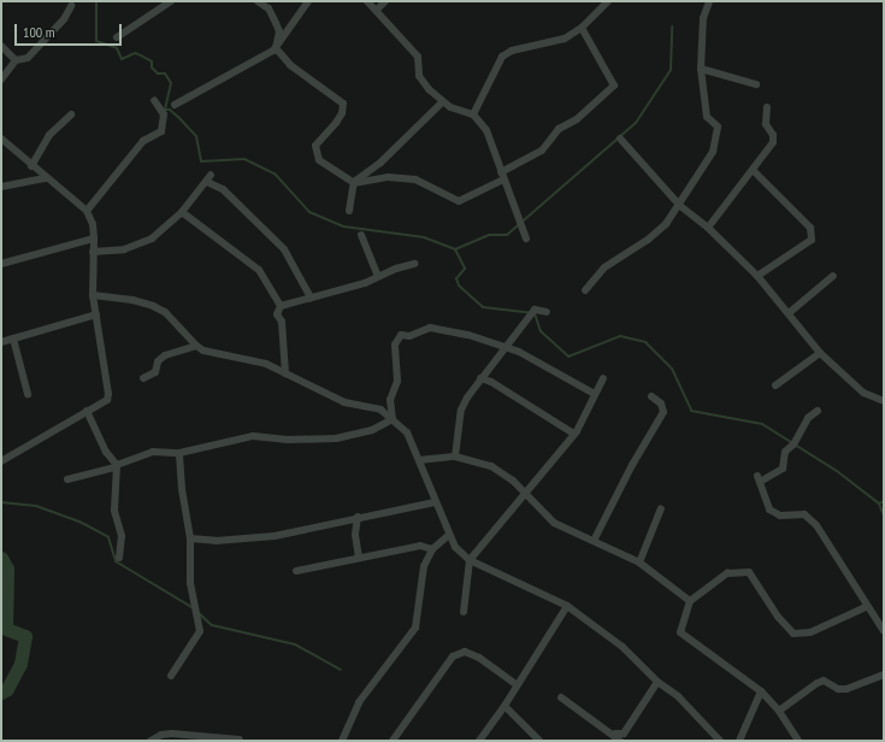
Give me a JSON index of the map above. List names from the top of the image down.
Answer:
{
  "scale_bar": "100 m"
}
